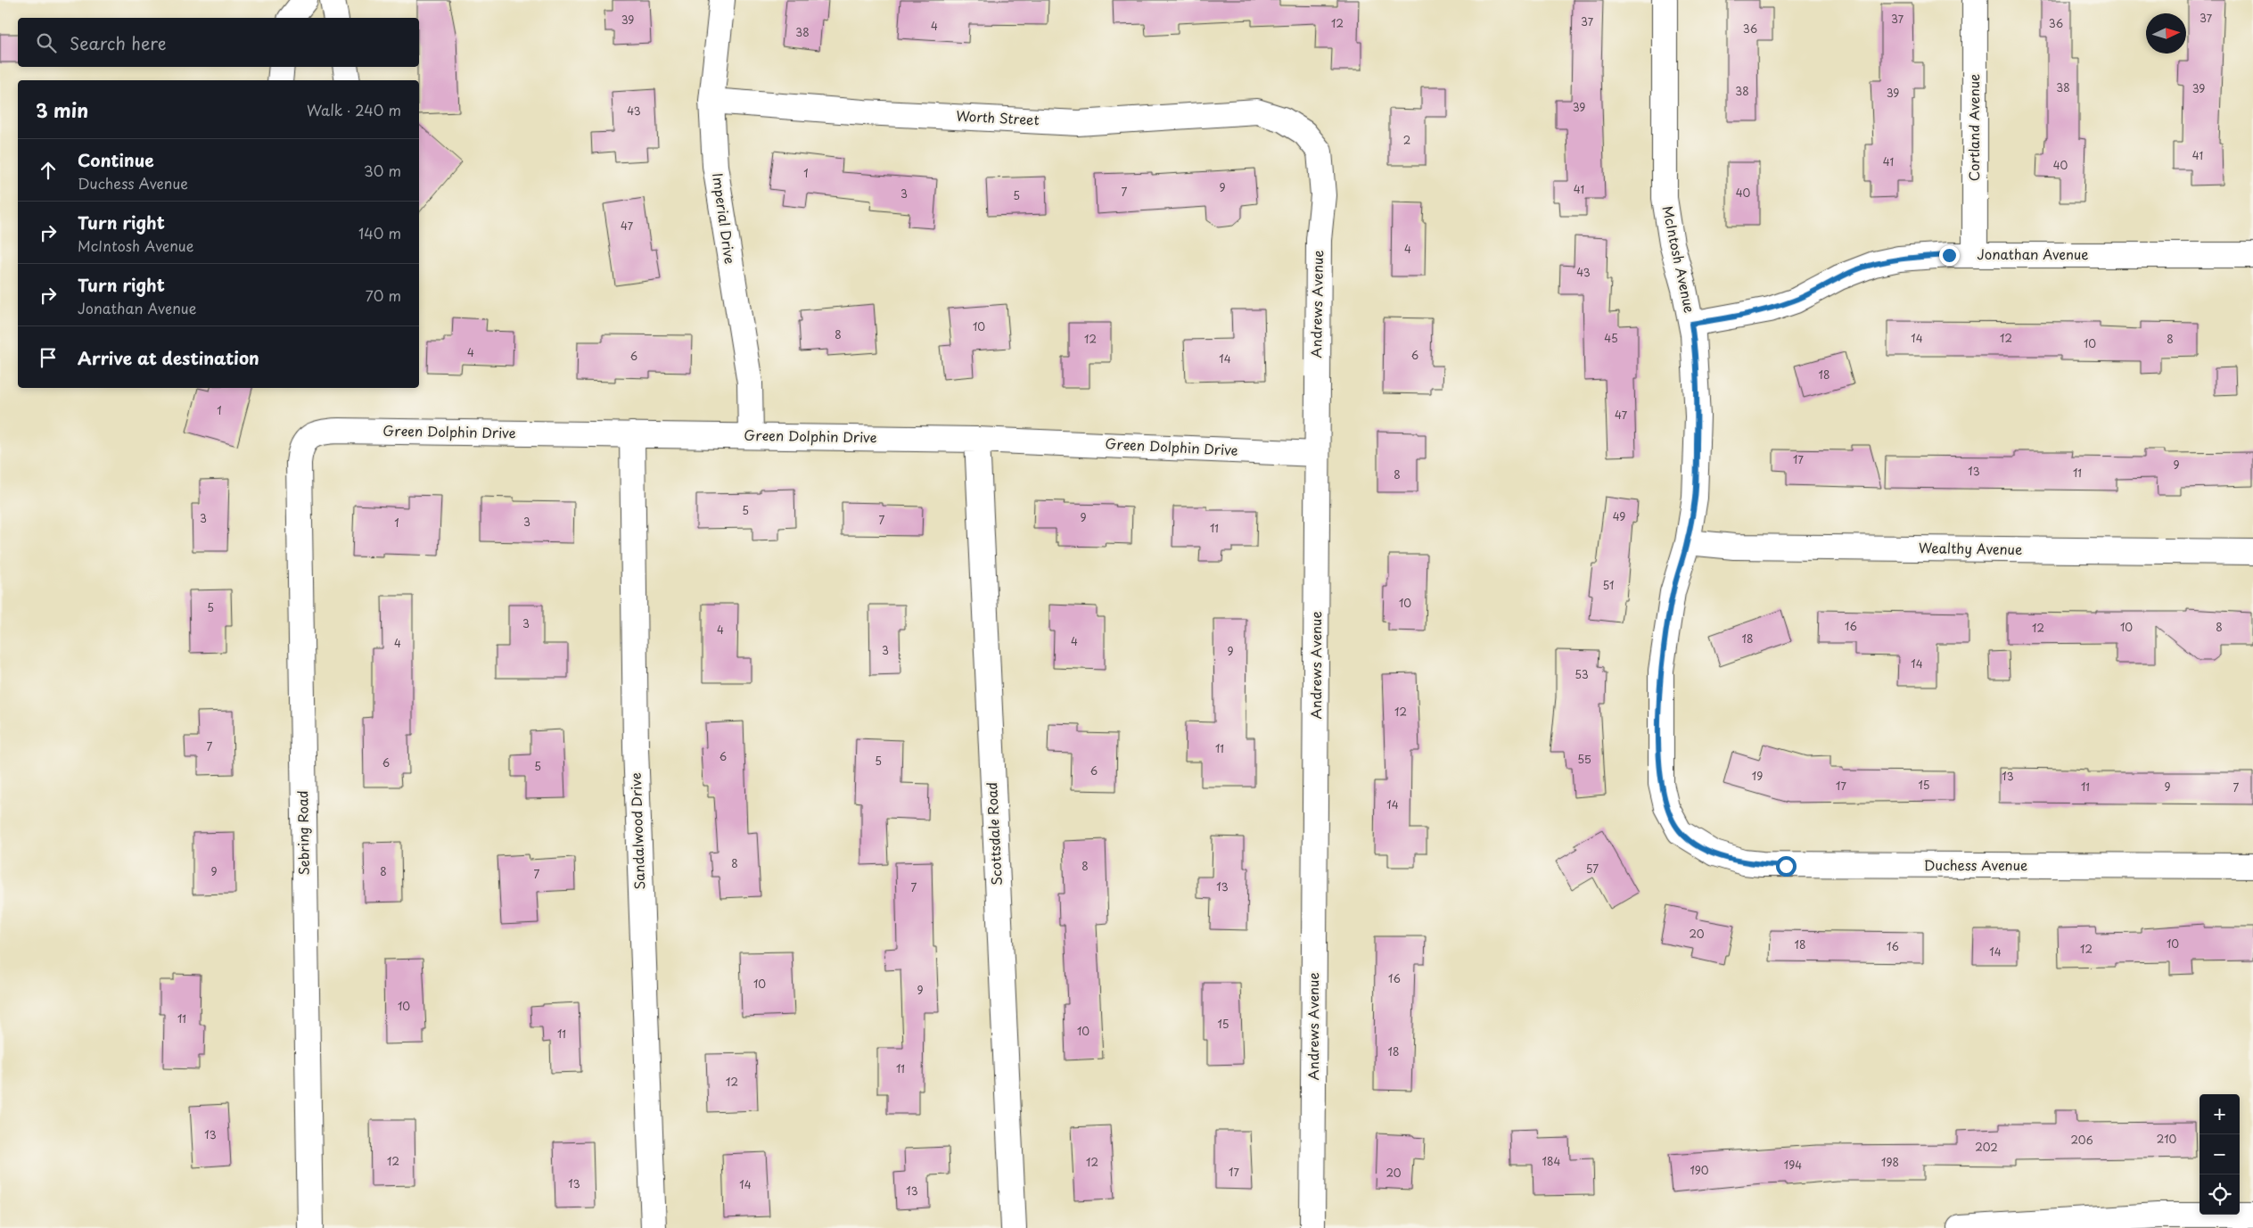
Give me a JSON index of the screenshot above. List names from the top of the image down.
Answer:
{
  "streets": {
    "street": [
      "Worth Street",
      "Cortland Avenue",
      "Imperial Drive",
      "Jonathan Avenue",
      "McIntosh Avenue",
      "Andrews Avenue",
      "Green Dolphin Drive",
      "Wealthy Avenue",
      "Sandalwood Drive",
      "Sebring Road",
      "Scottsdale Road",
      "Duchess Avenue"
    ]
  },
  "crossings": [
    ["Worth Street", "Imperial Drive"],
    ["Worth Street", "Andrews Avenue"],
    ["Cortland Avenue", "Jonathan Avenue"],
    ["Imperial Drive", "Green Dolphin Drive"],
    ["Jonathan Avenue", "McIntosh Avenue"],
    ["McIntosh Avenue", "Wealthy Avenue"],
    ["McIntosh Avenue", "Duchess Avenue"],
    ["Andrews Avenue", "Green Dolphin Drive"],
    ["Green Dolphin Drive", "Sandalwood Drive"],
    ["Green Dolphin Drive", "Sebring Road"],
    ["Green Dolphin Drive", "Scottsdale Road"]
  ],
  "house_numbers": [
    "37",
    "37",
    "39",
    "37",
    "12",
    "36",
    "4",
    "36",
    "38",
    "38",
    "39",
    "38",
    "39",
    "39",
    "43",
    "2",
    "41",
    "41",
    "40",
    "1",
    "9",
    "41",
    "7",
    "40",
    "3",
    "5",
    "47",
    "4",
    "43",
    "10",
    "8",
    "45",
    "14",
    "12",
    "12",
    "8",
    "10",
    "4",
    "6",
    "6",
    "14",
    "18",
    "1",
    "47",
    "17",
    "9",
    "13",
    "11",
    "8",
    "5",
    "49",
    "9",
    "3",
    "7",
    "3",
    "1",
    "11",
    "51",
    "10",
    "5",
    "3",
    "16",
    "10",
    "8",
    "12",
    "4",
    "18",
    "4",
    "4",
    "3",
    "9",
    "14",
    "53",
    "12",
    "7",
    "11",
    "6",
    "55",
    "5",
    "6",
    "5",
    "6",
    "19",
    "13",
    "15",
    "17",
    "11",
    "9",
    "7",
    "14",
    "8",
    "8",
    "57",
    "9",
    "8",
    "7",
    "13",
    "7",
    "20",
    "10",
    "18",
    "16",
    "12",
    "14",
    "16",
    "10",
    "9",
    "10",
    "11",
    "15",
    "10",
    "11",
    "18",
    "11",
    "12",
    "13",
    "210",
    "206",
    "202",
    "12",
    "184",
    "12",
    "198",
    "194",
    "190",
    "17",
    "20",
    "13",
    "14",
    "13"
  ],
  "north": "right",
  "page": {
    "search": "Search here",
    "heading": ["3 min", "Walk · 240 m"],
    "list": [
      ["Continue", "Duchess Avenue", "30 m"],
      ["Turn right", "McIntosh Avenue", "140 m"],
      ["Turn right", "Jonathan Avenue", "70 m"],
      "Arrive at destination"
    ],
    "map_buttons": ["+", "−"]
  }
}
